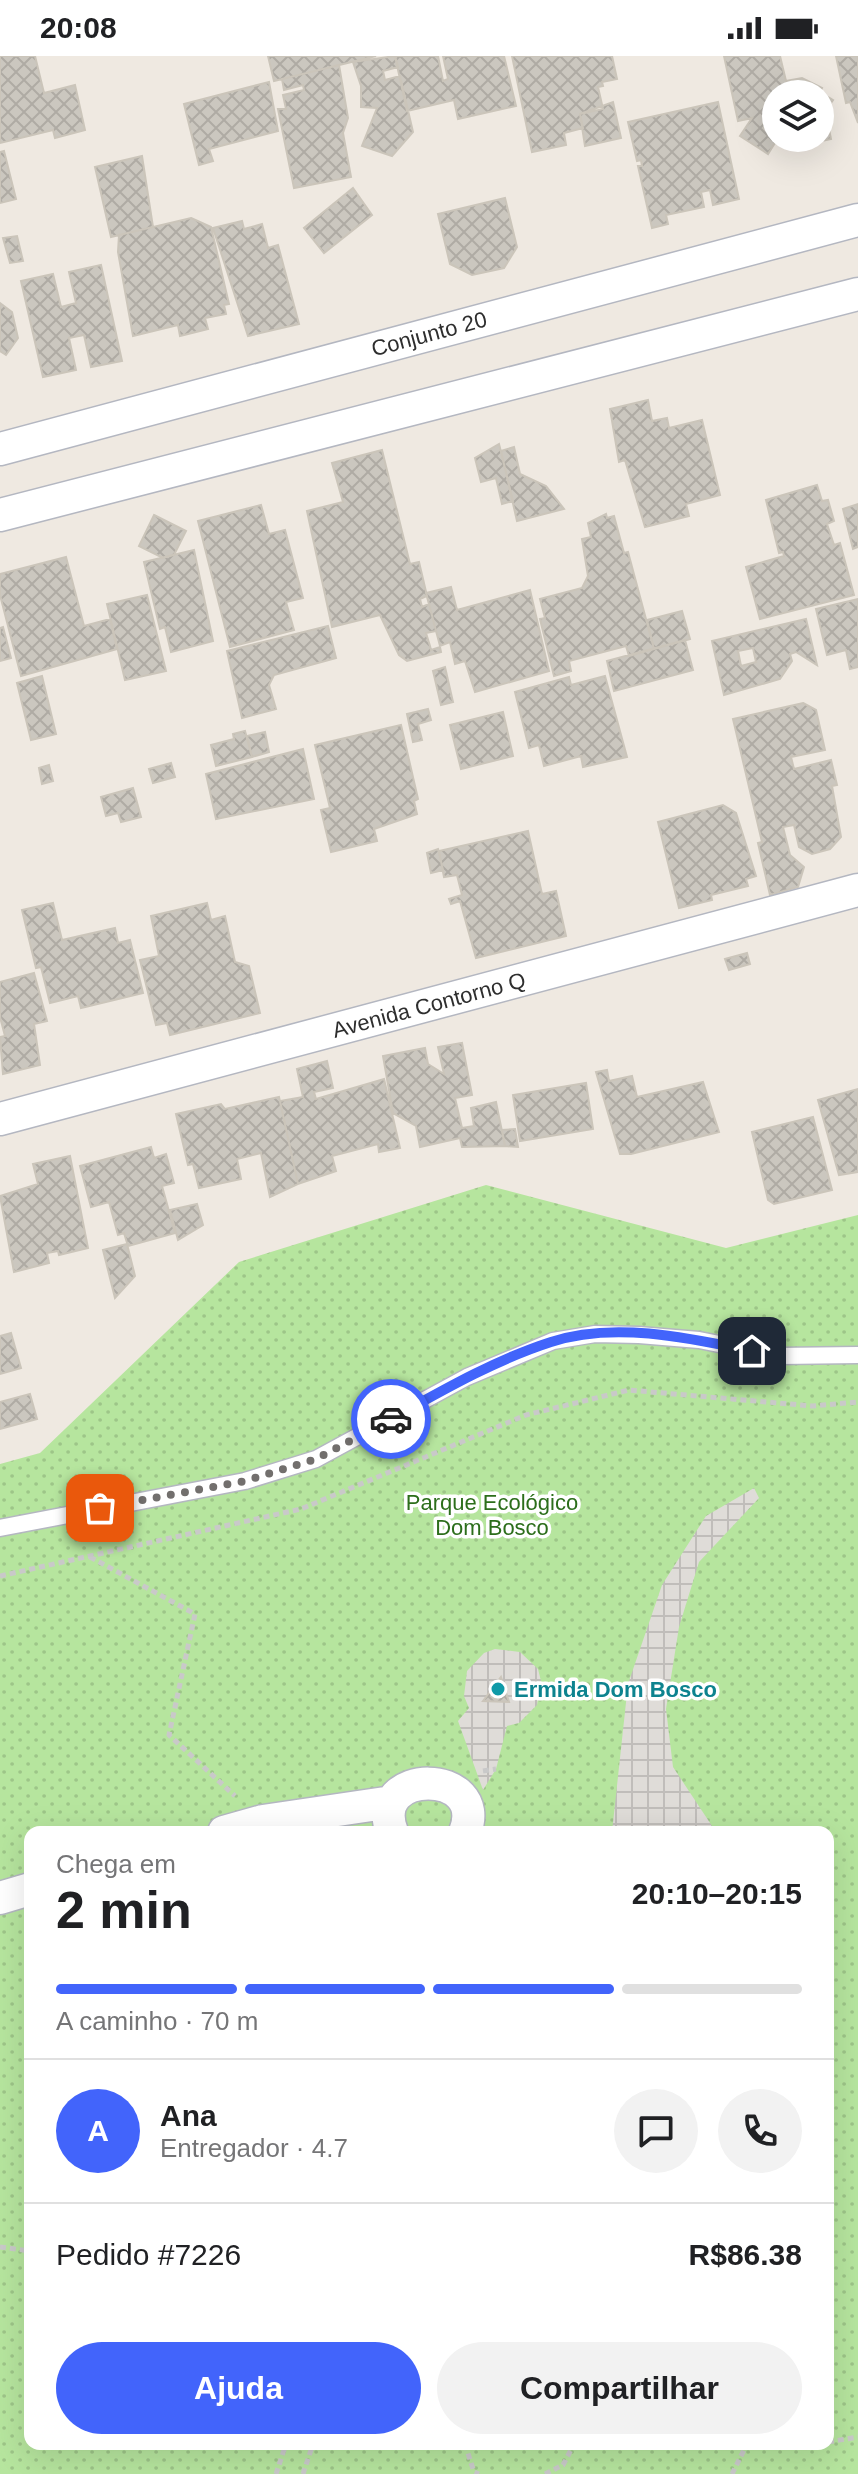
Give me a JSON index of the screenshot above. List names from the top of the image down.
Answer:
{
  "streets": {
    "street": ["Conjunto 20", "Avenida Contorno Q"]
  },
  "parks": ["Parque Ecológico Dom Bosco"],
  "places": ["Ermida Dom Bosco"],
  "page": {
    "status": "20:08",
    "heading": ["2 min", "Chega em", "20:10–20:15"],
    "panel": [
      "Ana",
      "Entregador · 4.7",
      "Pedido #7226",
      "R$86.38"
    ],
    "bar": "A caminho · 70 m",
    "round": "A",
    "buttons": ["Ajuda", "Compartilhar"]
  }
}
